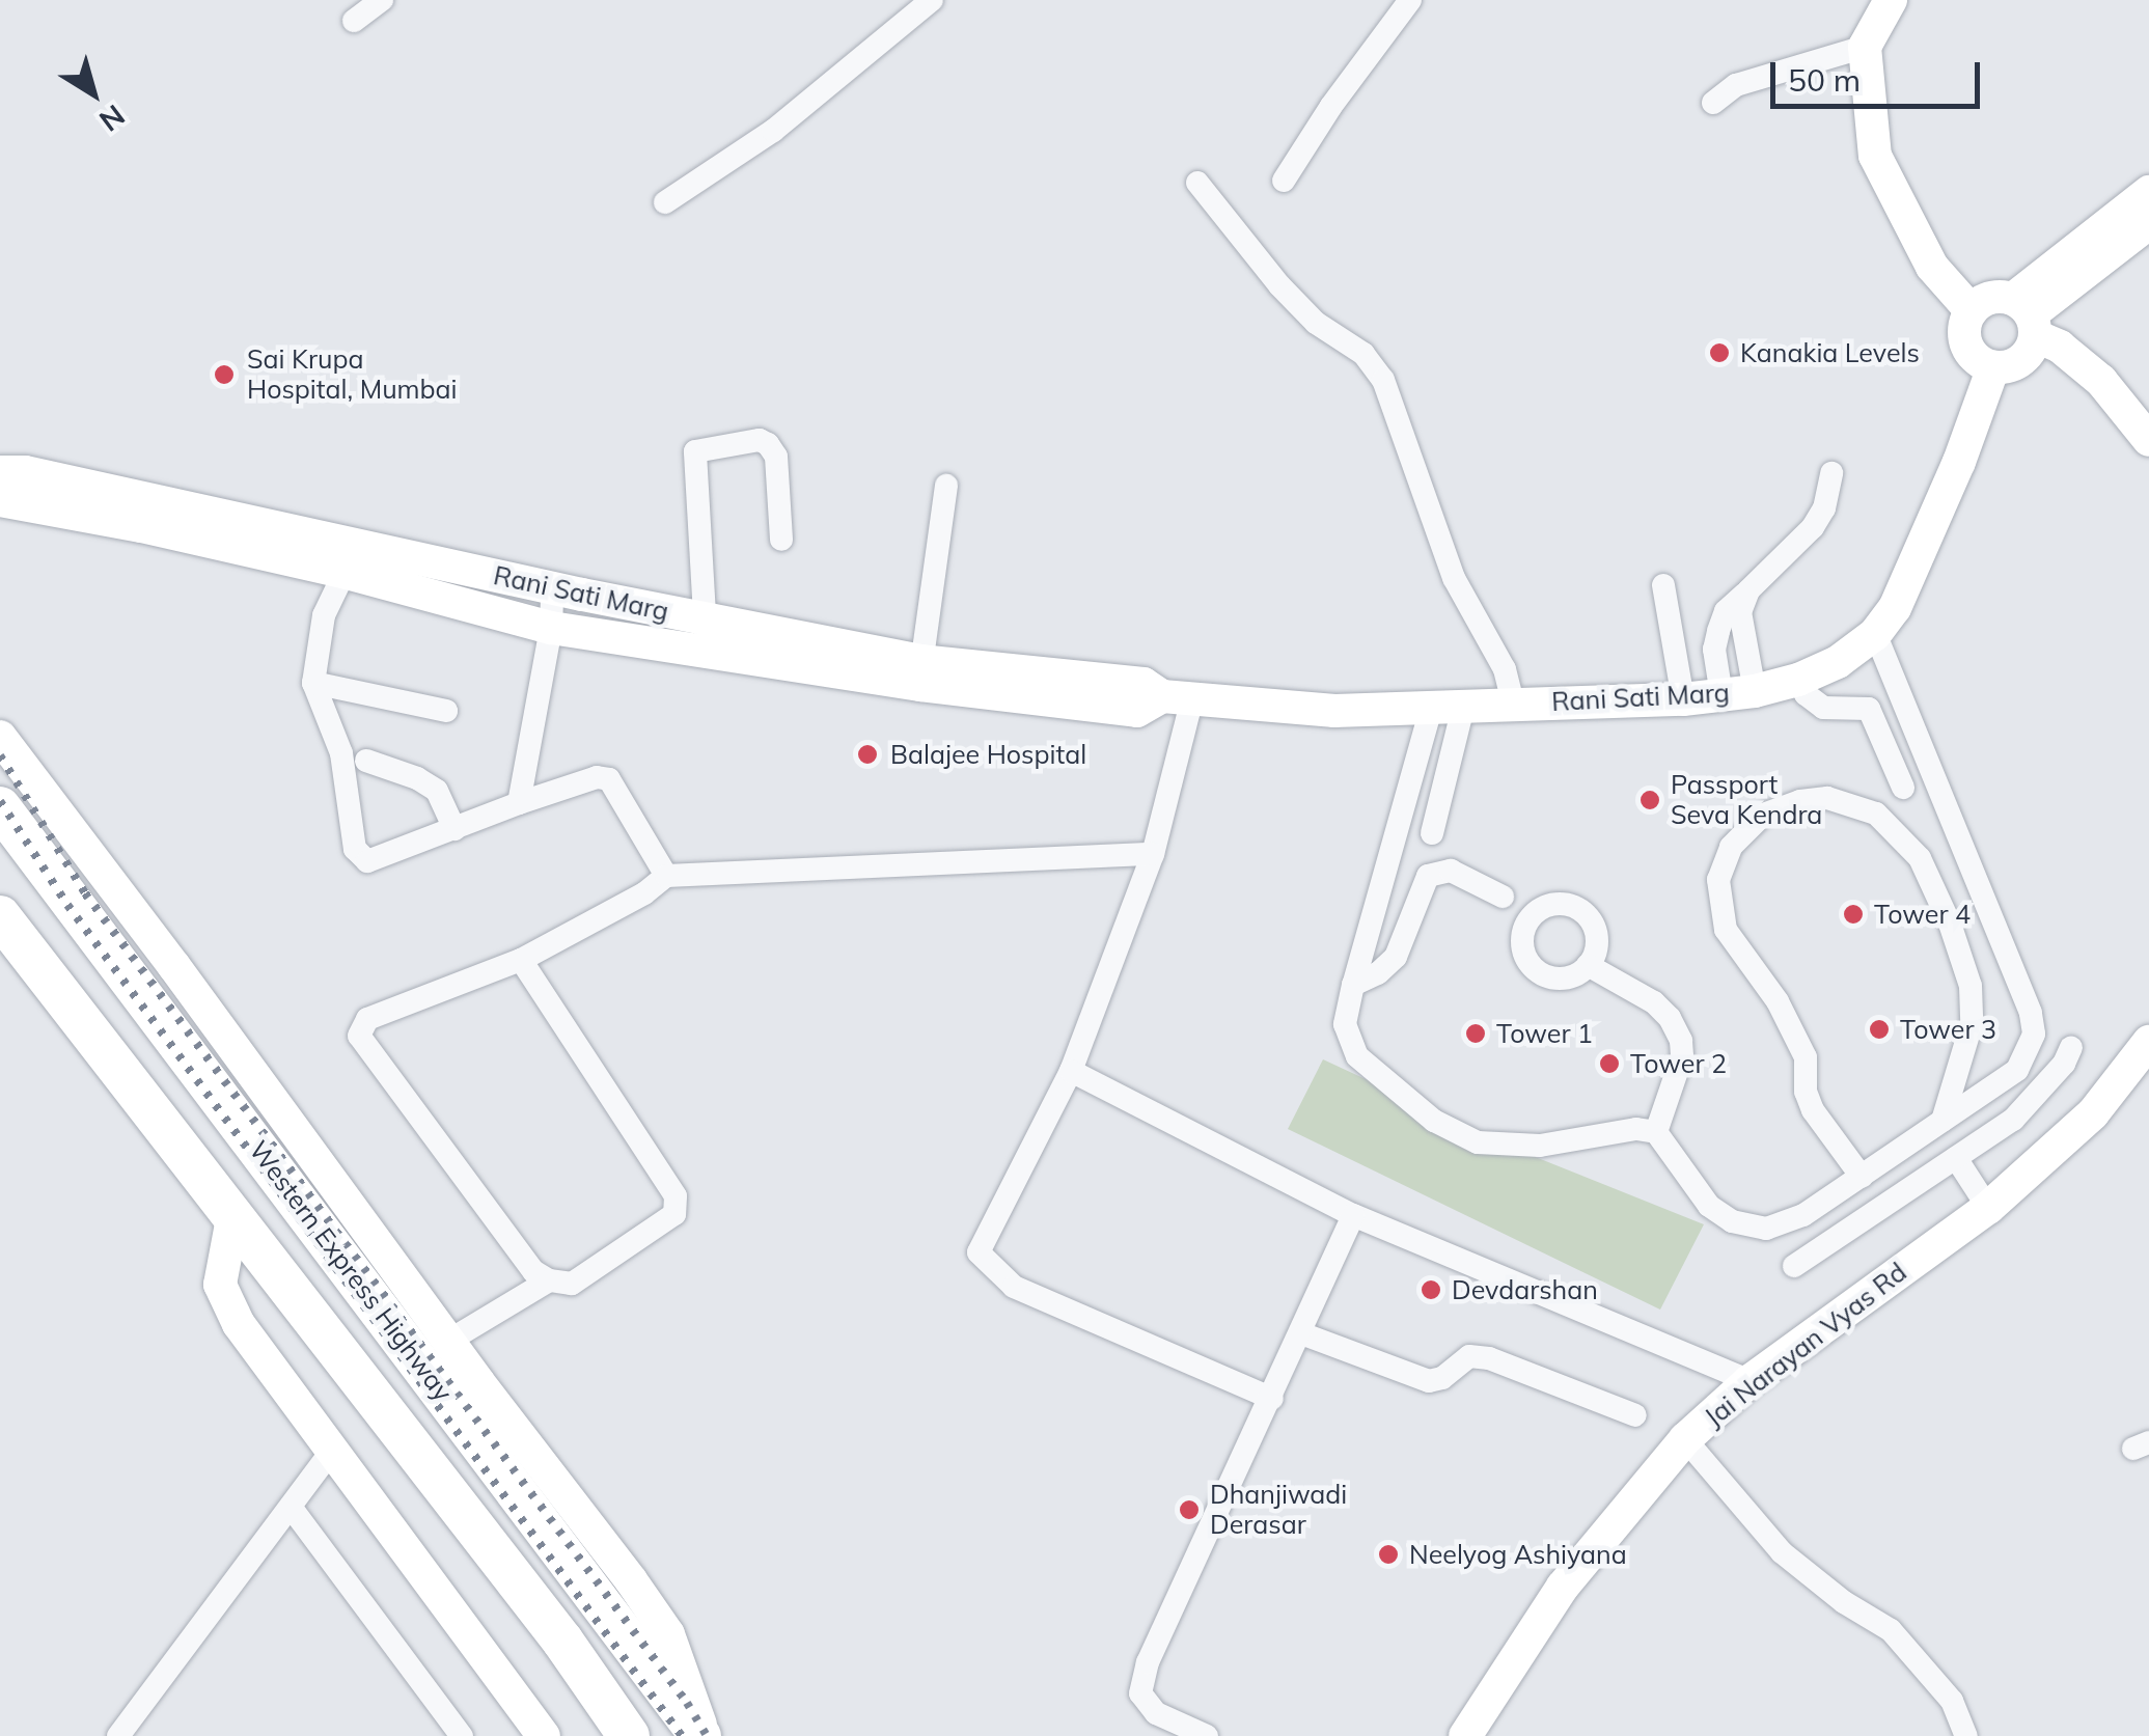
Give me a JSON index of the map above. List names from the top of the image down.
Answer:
{
  "streets": {
    "highway": ["Western Express Highway"],
    "street": ["Rani Sati Marg", "Jai Narayan Vyas Rd"]
  },
  "places": [
    "Kanakia Levels",
    "Sai Krupa Hospital, Mumbai",
    "Balajee Hospital",
    "Passport Seva Kendra",
    "Tower 4",
    "Tower 3",
    "Tower 1",
    "Tower 2",
    "Devdarshan",
    "Dhanjiwadi Derasar",
    "Neelyog Ashiyana"
  ],
  "scale_bar": "50 m",
  "north": "bottom right"
}
